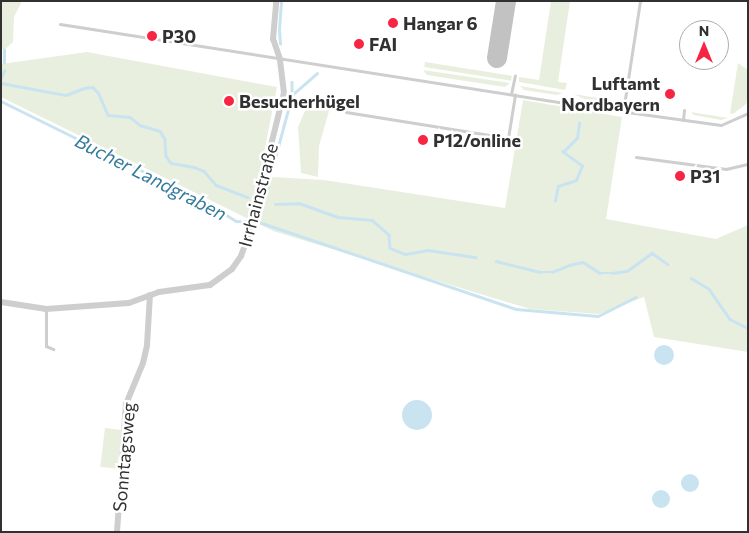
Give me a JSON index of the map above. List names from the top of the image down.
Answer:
{
  "streets": {
    "street": ["Irrhainstraße", "Sonntagsweg"]
  },
  "crossings": [
    ["Irrhainstraße", "Sonntagsweg"]
  ],
  "water": ["Bucher Landgraben"],
  "places": [
    "Hangar 6",
    "P30",
    "FAI",
    "Luftamt Nordbayern",
    "Besucherhügel",
    "P12/online",
    "P31"
  ],
  "north": "top"
}
